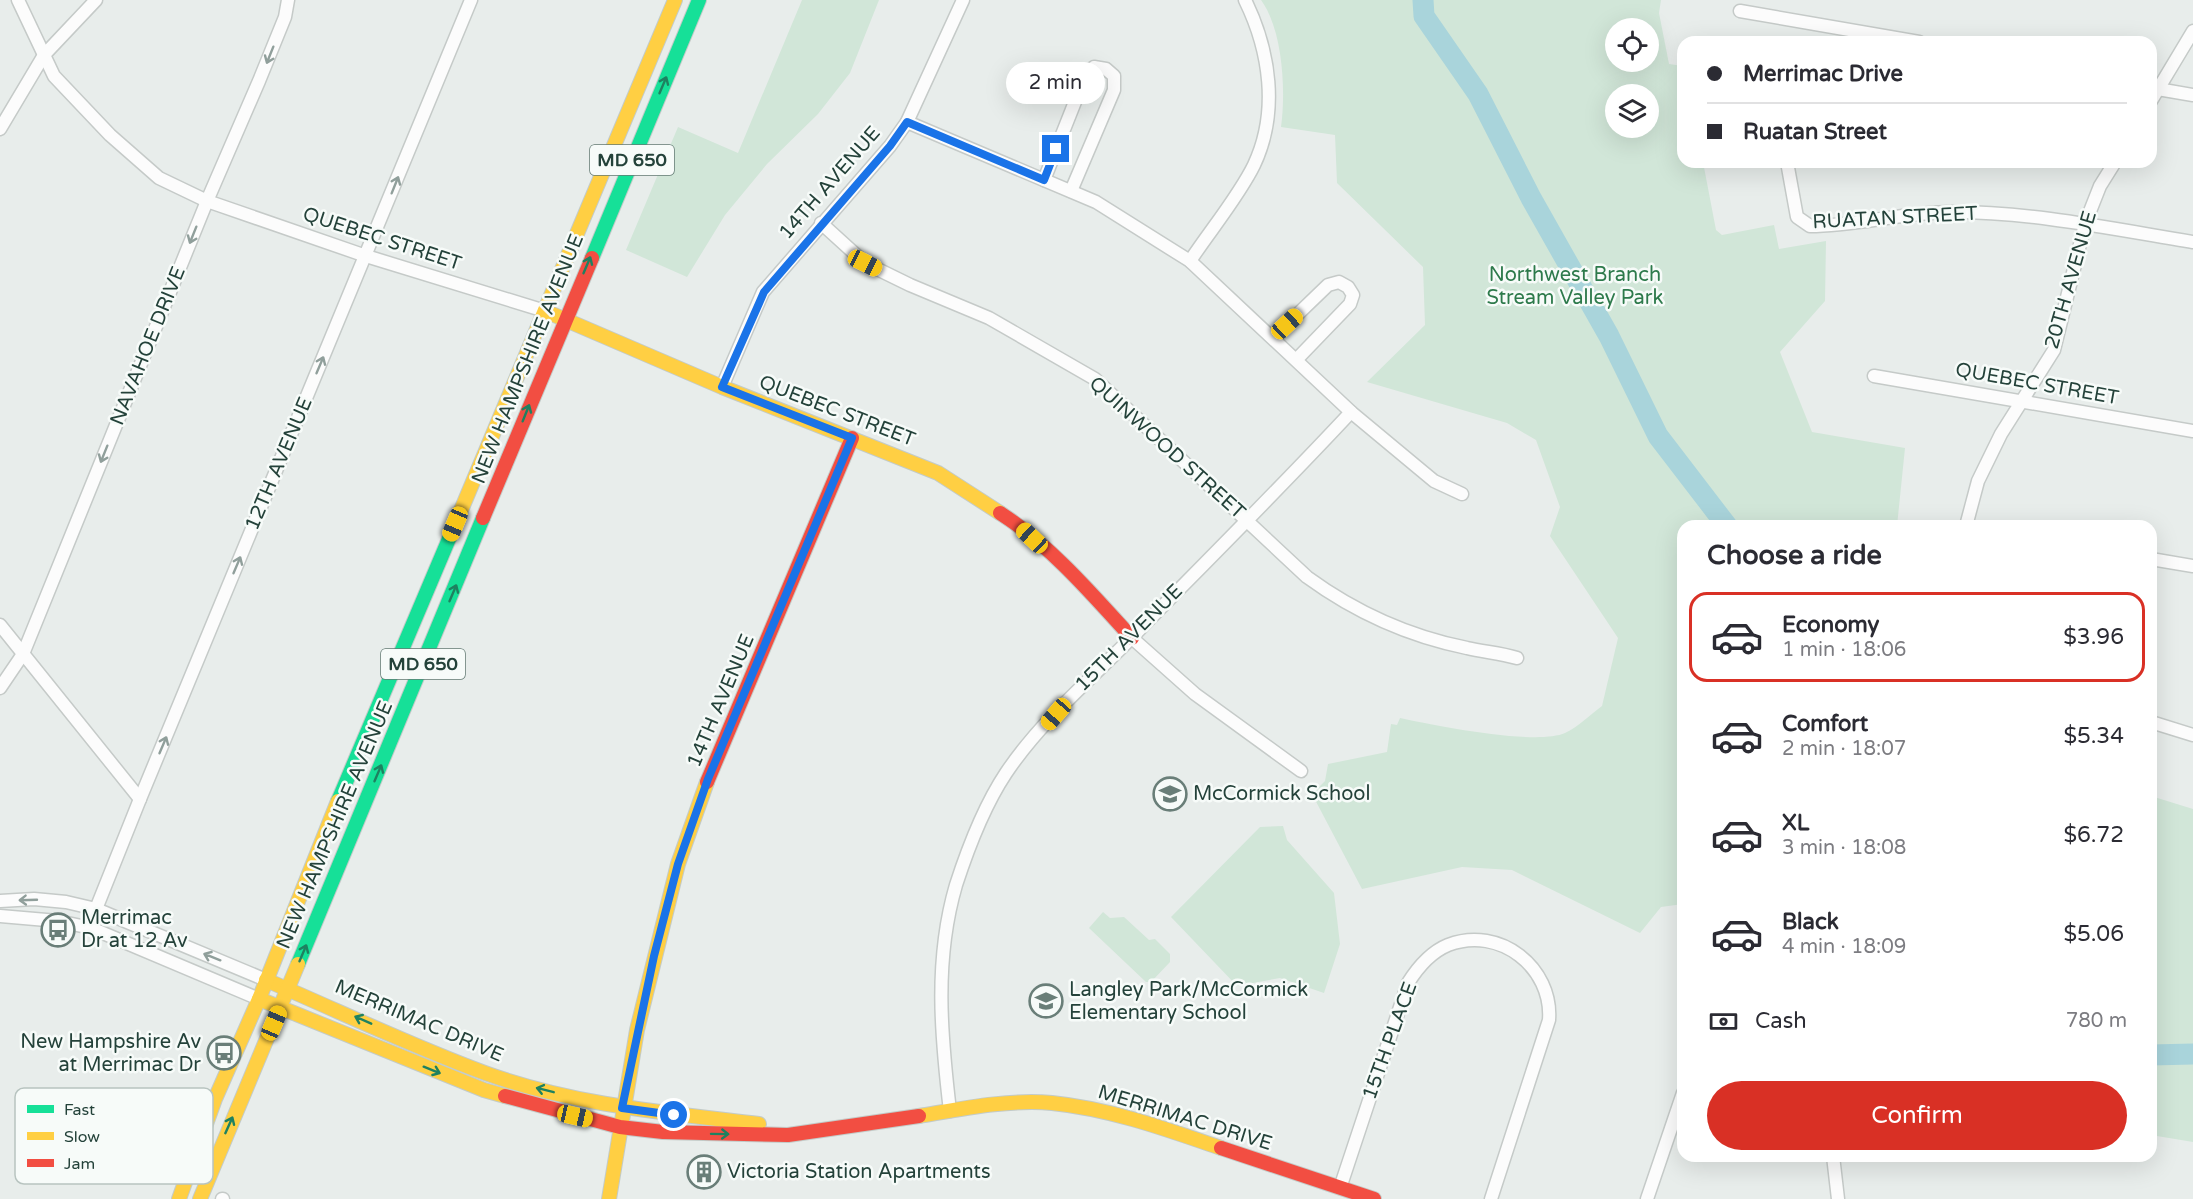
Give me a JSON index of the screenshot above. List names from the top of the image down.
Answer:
{
  "streets": {
    "street": [
      "MD 650",
      "14TH AVENUE",
      "RUATAN STREET",
      "QUEBEC STREET",
      "20TH AVENUE",
      "NAVAHOE DRIVE",
      "NEW HAMPSHIRE AVENUE",
      "QUINWOOD STREET",
      "12TH AVENUE",
      "15TH AVENUE",
      "MERRIMAC DRIVE",
      "15TH PLACE"
    ]
  },
  "crossings": [
    ["14TH AVENUE", "QUEBEC STREET"],
    ["14TH AVENUE", "QUINWOOD STREET"],
    ["14TH AVENUE", "MERRIMAC DRIVE"],
    ["RUATAN STREET", "20TH AVENUE"],
    ["QUEBEC STREET", "20TH AVENUE"],
    ["QUEBEC STREET", "NAVAHOE DRIVE"],
    ["QUEBEC STREET", "NEW HAMPSHIRE AVENUE"],
    ["QUEBEC STREET", "12TH AVENUE"],
    ["QUEBEC STREET", "15TH AVENUE"],
    ["NEW HAMPSHIRE AVENUE", "MERRIMAC DRIVE"],
    ["QUINWOOD STREET", "15TH AVENUE"],
    ["12TH AVENUE", "MERRIMAC DRIVE"],
    ["15TH AVENUE", "MERRIMAC DRIVE"],
    ["MERRIMAC DRIVE", "15TH PLACE"]
  ],
  "one_way": ["NAVAHOE DRIVE", "12TH AVENUE"],
  "parks": ["Northwest Branch Stream Valley Park"],
  "places": {
    "school or university": ["McCormick School", "Langley Park/McCormick Elementary School"],
    "bus stop": ["Merrimac Dr at 12 Av", "New Hampshire Av at Merrimac Dr"],
    "building": ["Victoria Station Apartments"]
  },
  "legend": ["Fast", "Slow", "Jam"],
  "page": {
    "banner": ["Merrimac Drive", "Ruatan Street"],
    "bubble": "2 min",
    "heading": "Choose a ride",
    "list": [
      {
        "name": "Economy",
        "note": "1 min · 18:06",
        "value": "$3.96"
      },
      {
        "name": "Comfort",
        "note": "2 min · 18:07",
        "value": "$5.34"
      },
      {
        "name": "XL",
        "note": "3 min · 18:08",
        "value": "$6.72"
      },
      {
        "name": "Black",
        "note": "4 min · 18:09",
        "value": "$5.06"
      }
    ],
    "pay": ["Cash", "780 m"],
    "buttons": "Confirm"
  }
}
